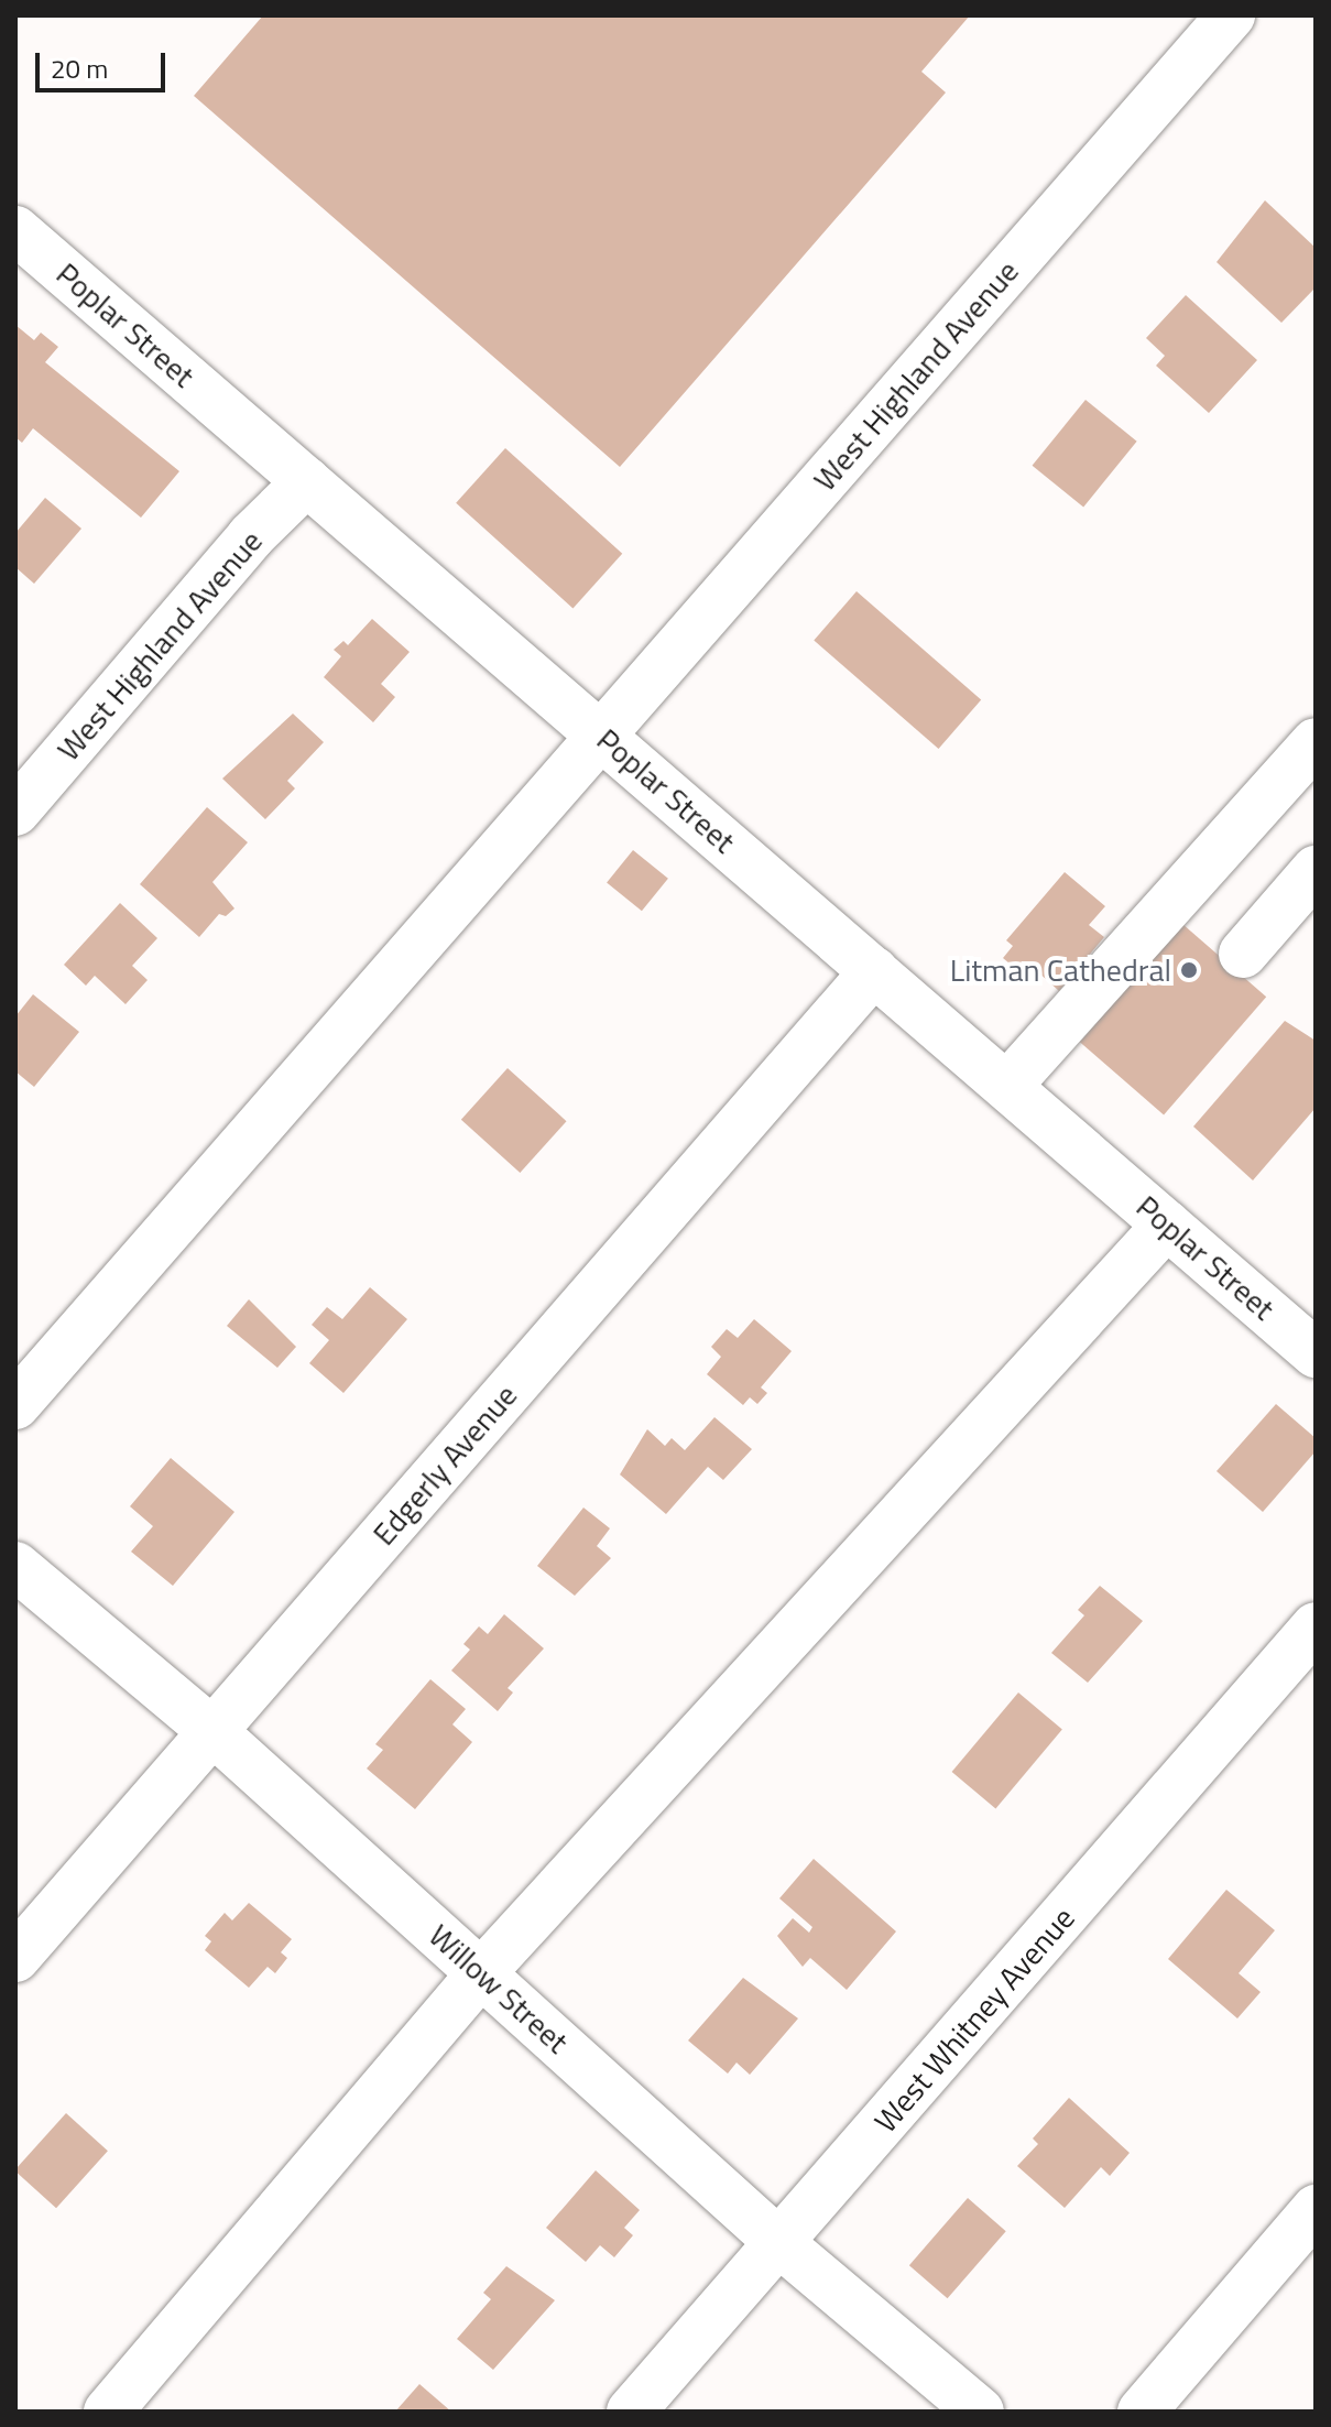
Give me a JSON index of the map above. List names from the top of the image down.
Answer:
{
  "streets": {
    "street": [
      "Poplar Street",
      "West Highland Avenue",
      "Edgerly Avenue",
      "Willow Street",
      "West Whitney Avenue"
    ]
  },
  "crossings": [
    ["Poplar Street", "West Highland Avenue"],
    ["Poplar Street", "Edgerly Avenue"],
    ["Edgerly Avenue", "Willow Street"],
    ["Willow Street", "West Whitney Avenue"]
  ],
  "places": ["Litman Cathedral"],
  "scale_bar": "20 m"
}
